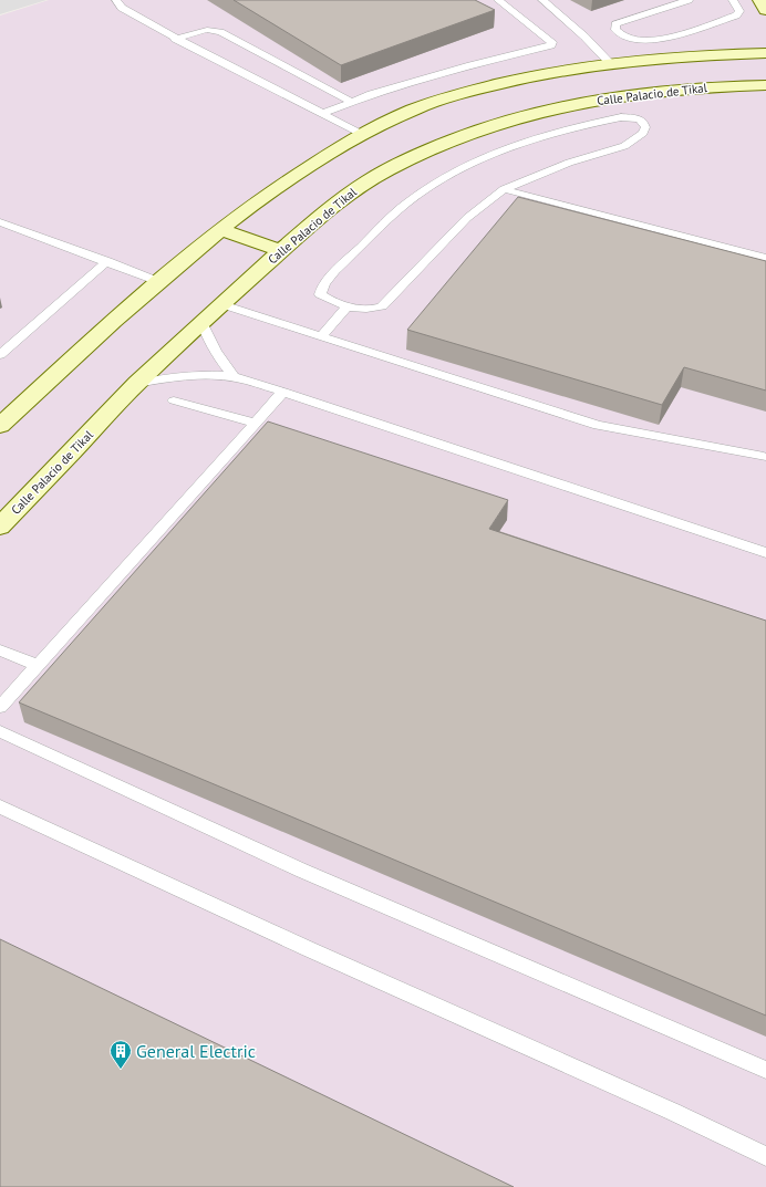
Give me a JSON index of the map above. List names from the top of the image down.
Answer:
{
  "streets": {
    "street": ["Calle Palacio de Tikal"]
  },
  "places": {
    "building": ["General Electric"]
  }
}
